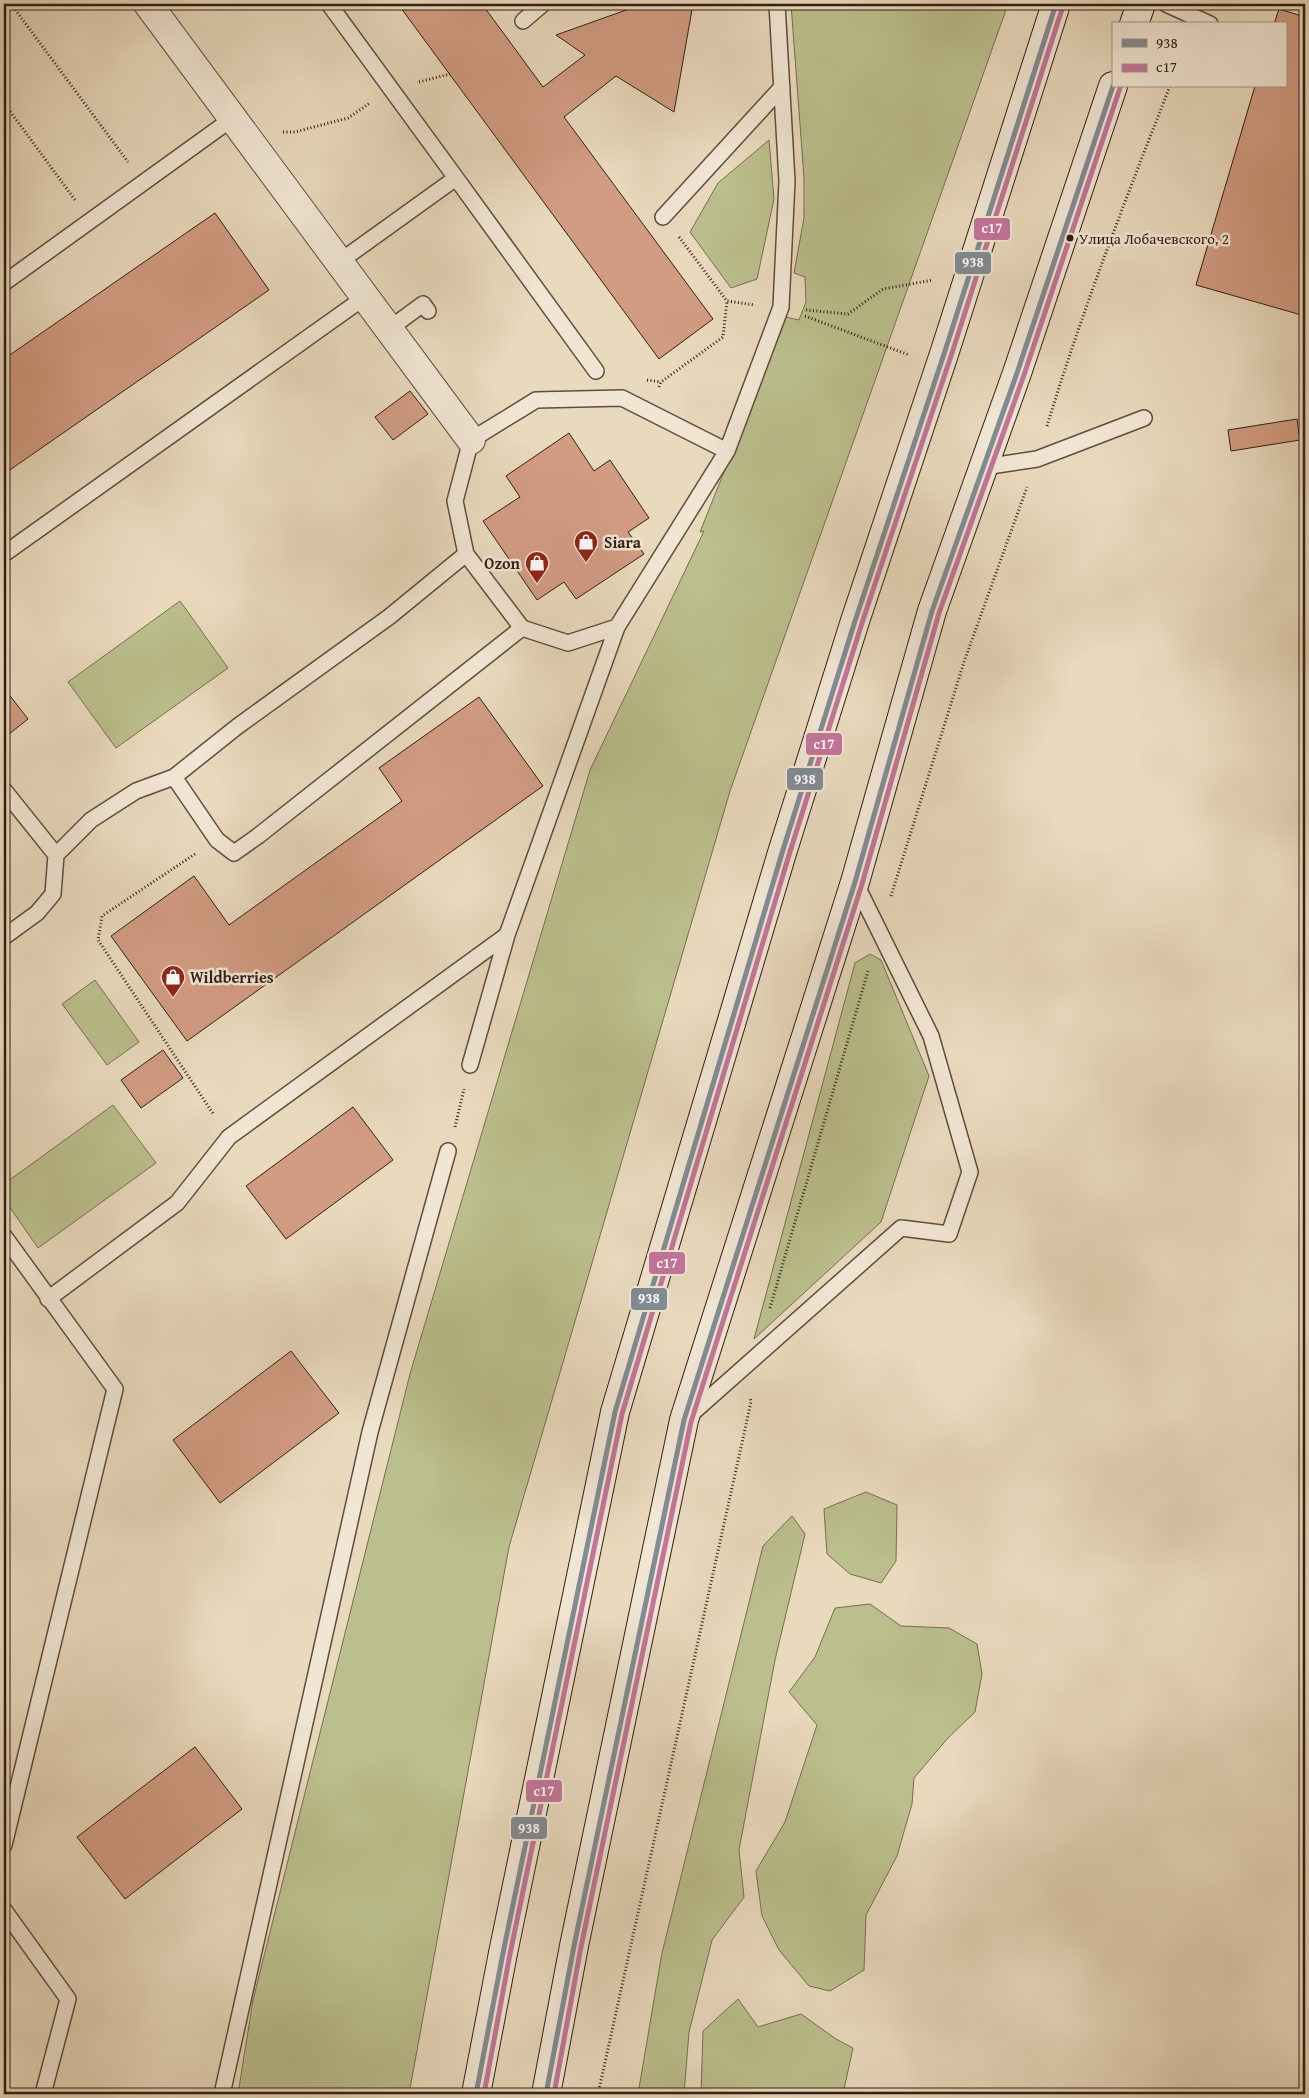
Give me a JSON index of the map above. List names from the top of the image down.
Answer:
{
  "places": {
    "other": ["Улица Лобачевского, 2"],
    "shop": ["Siara", "Ozon", "Wildberries"]
  },
  "lines": ["transit line 938", "transit line с17"],
  "legend": ["938", "с17"]
}
